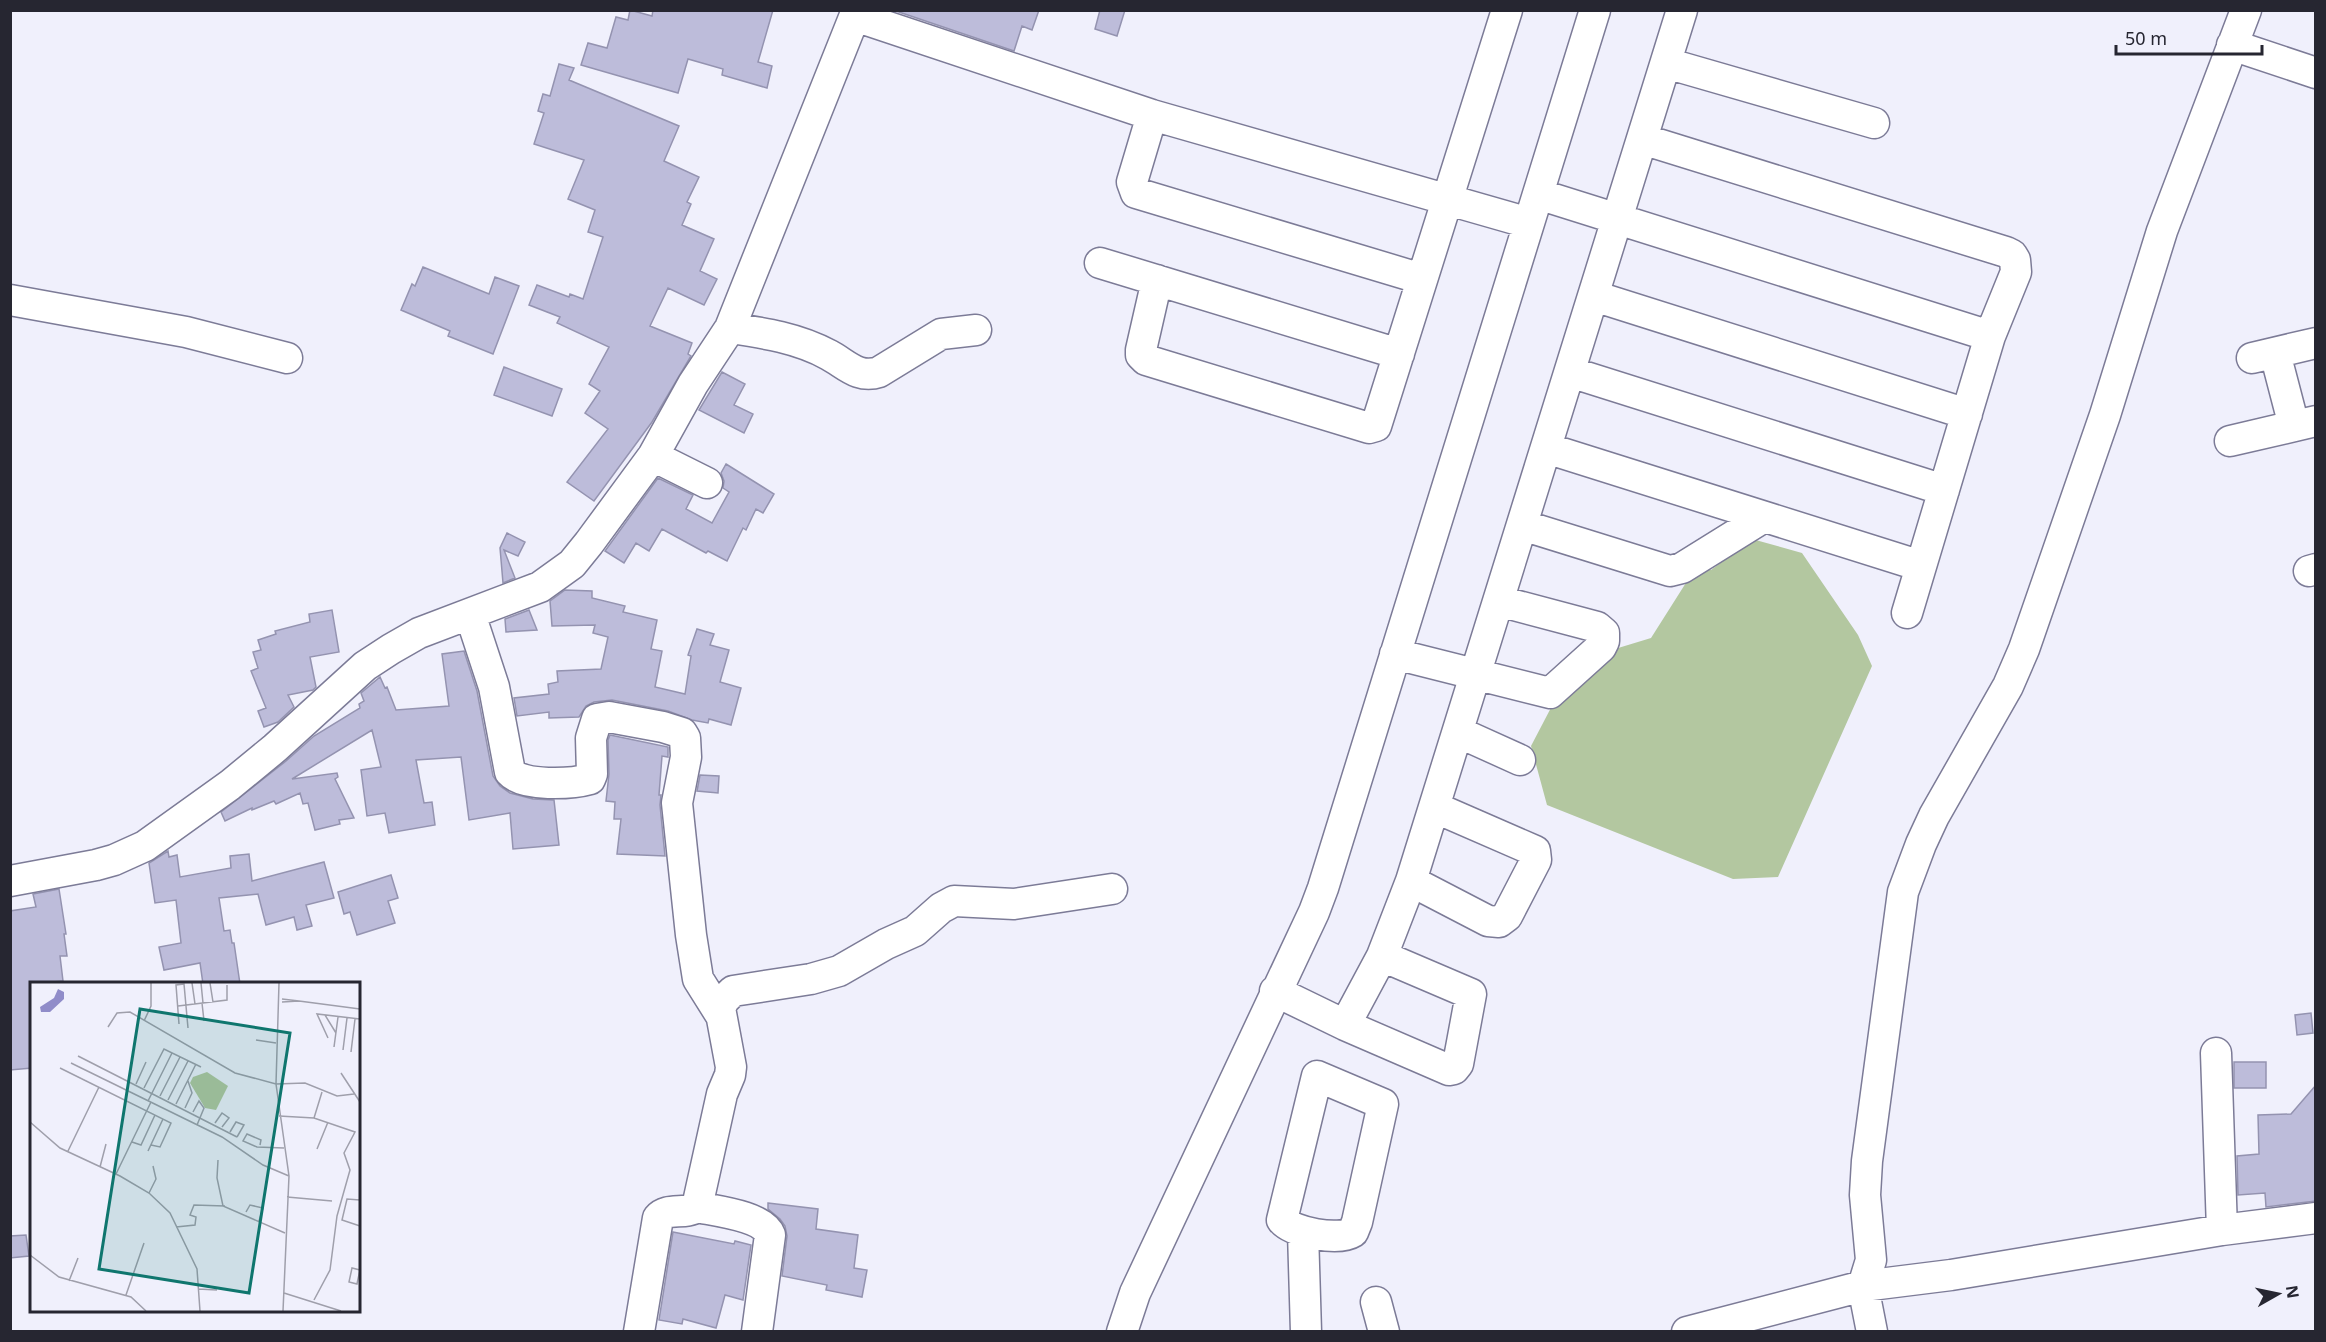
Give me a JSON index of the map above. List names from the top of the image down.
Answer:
{
  "scale_bar": "50 m",
  "north": "right"
}
